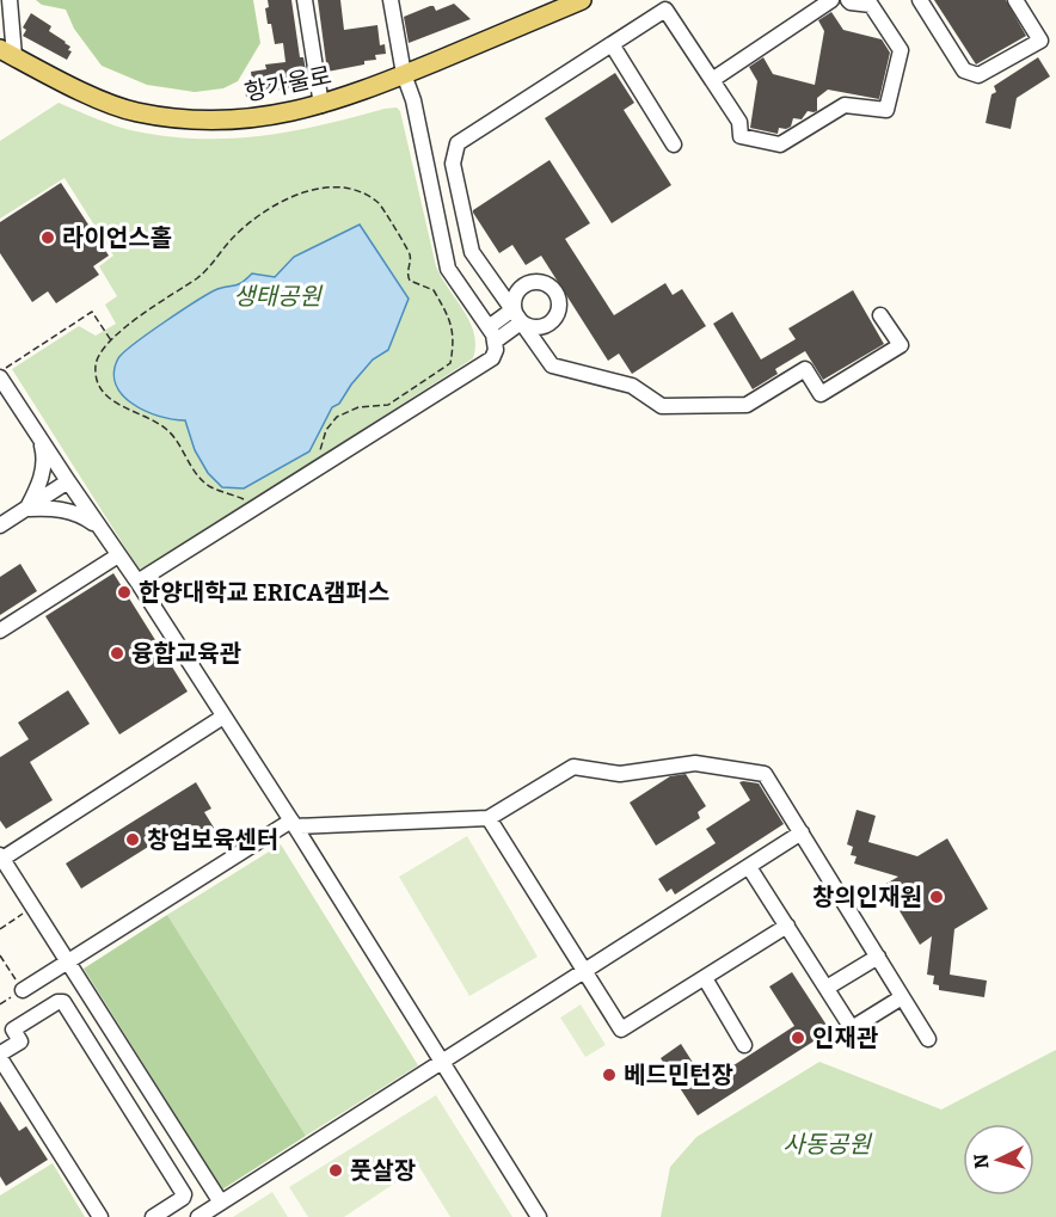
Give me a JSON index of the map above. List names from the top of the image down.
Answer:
{
  "streets": {
    "main road": ["항가울로"]
  },
  "parks": ["생태공원", "사동공원"],
  "places": [
    "라이언스홀",
    "한양대학교 ERICA캠퍼스",
    "융합교육관",
    "창업보육센터",
    "창의인재원",
    "인재관",
    "베드민턴장",
    "풋살장"
  ],
  "north": "left"
}
